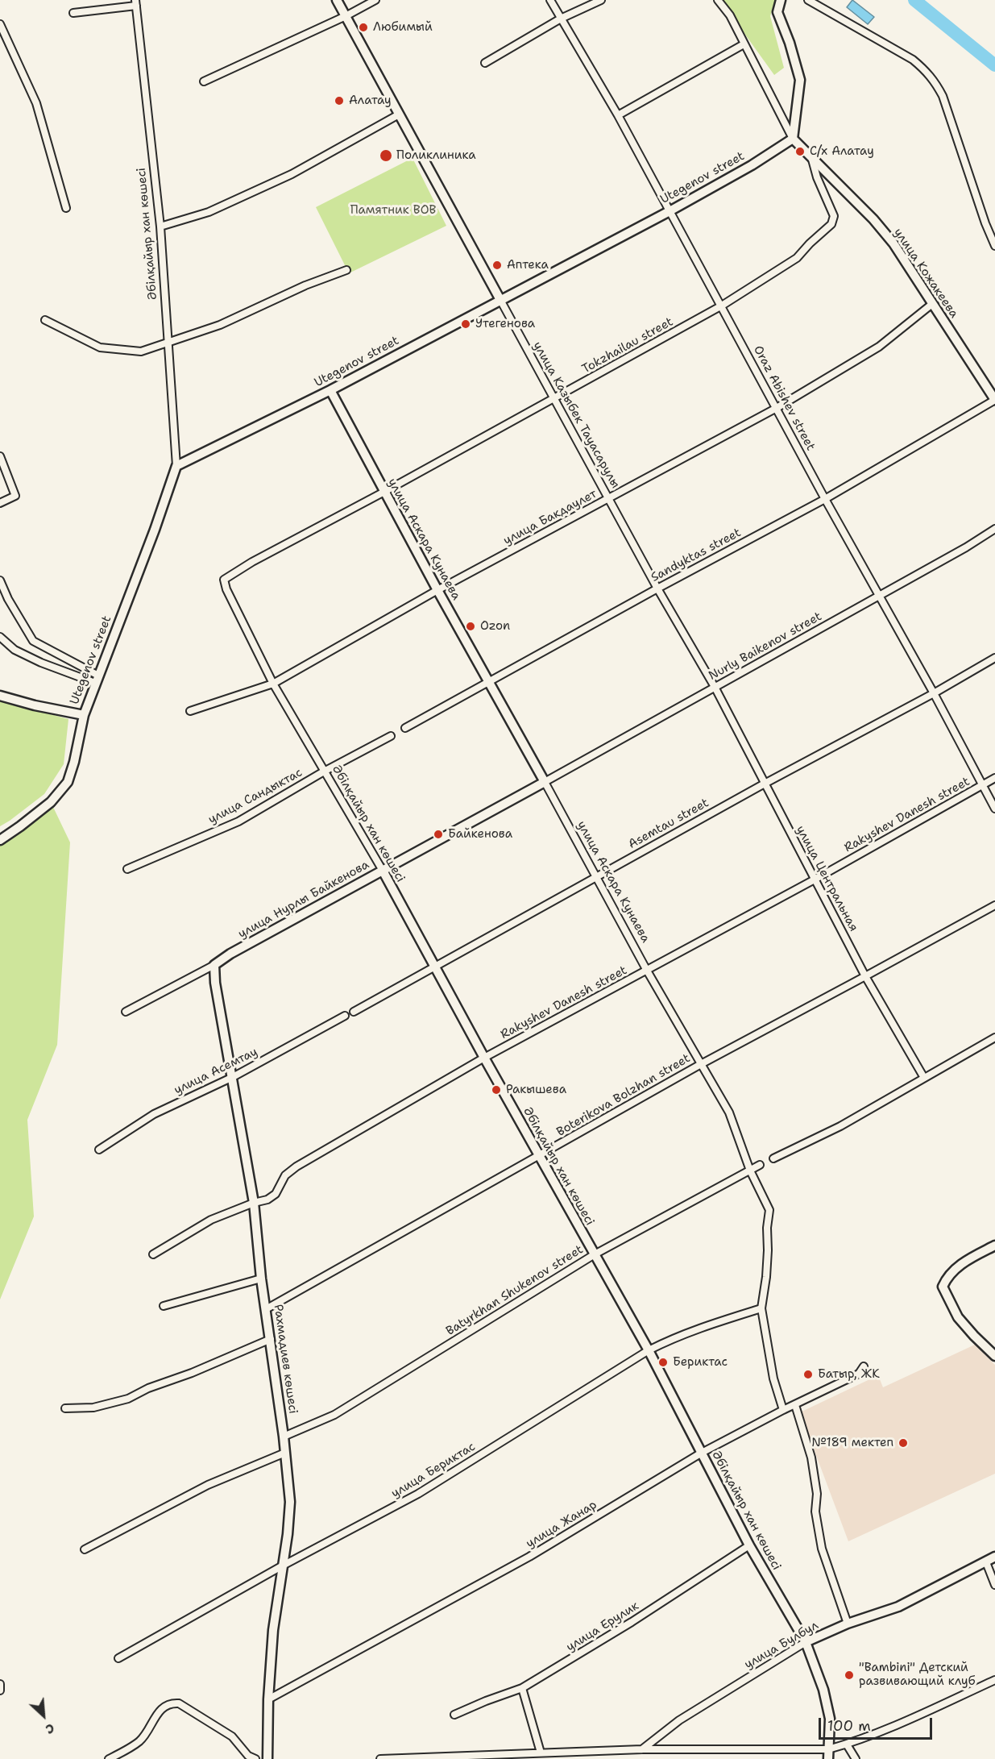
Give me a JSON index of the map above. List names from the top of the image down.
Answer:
{
  "streets": {
    "street": [
      "Utegenov street",
      "Әбілқайыр хан көшесі",
      "улица Кожакеева",
      "Tokzhailau street",
      "Oraz Abishev street",
      "улица Казыбек Тауасарулы",
      "улица Бакдаулет",
      "улица Аскара Кунаева",
      "Sandyktas street",
      "Nurly Baikenov street",
      "улица Сандыктас",
      "Rakyshev Danesh street",
      "Asemtau street",
      "улица Центральная",
      "улица Нурлы Байкенова",
      "улица Асемтау",
      "Boterikova Bolzhan street",
      "Batyrkhan Shukenov street",
      "Рахмадиев көшесі",
      "улица Бериктас",
      "улица Жанар",
      "улица Ерулик",
      "улица Булбул"
    ]
  },
  "crossings": [
    ["Utegenov street", "Әбілқайыр хан көшесі"],
    ["Utegenov street", "улица Кожакеева"],
    ["Utegenov street", "Oraz Abishev street"],
    ["Utegenov street", "улица Казыбек Тауасарулы"],
    ["Utegenov street", "улица Аскара Кунаева"],
    ["Әбілқайыр хан көшесі", "Tokzhailau street"],
    ["Әбілқайыр хан көшесі", "улица Бакдаулет"],
    ["Әбілқайыр хан көшесі", "улица Сандыктас"],
    ["Әбілқайыр хан көшесі", "Rakyshev Danesh street"],
    ["Әбілқайыр хан көшесі", "Asemtau street"],
    ["Әбілқайыр хан көшесі", "улица Нурлы Байкенова"],
    ["Әбілқайыр хан көшесі", "Boterikova Bolzhan street"],
    ["Әбілқайыр хан көшесі", "Batyrkhan Shukenov street"],
    ["Әбілқайыр хан көшесі", "улица Бериктас"],
    ["Әбілқайыр хан көшесі", "улица Жанар"],
    ["Әбілқайыр хан көшесі", "улица Ерулик"],
    ["Әбілқайыр хан көшесі", "улица Булбул"],
    ["улица Кожакеева", "Tokzhailau street"],
    ["улица Кожакеева", "улица Бакдаулет"],
    ["улица Кожакеева", "Sandyktas street"],
    ["Tokzhailau street", "Oraz Abishev street"],
    ["Tokzhailau street", "улица Казыбек Тауасарулы"],
    ["Tokzhailau street", "улица Аскара Кунаева"],
    ["Oraz Abishev street", "улица Бакдаулет"],
    ["Oraz Abishev street", "Sandyktas street"],
    ["Oraz Abishev street", "Nurly Baikenov street"],
    ["Oraz Abishev street", "Rakyshev Danesh street"],
    ["Oraz Abishev street", "Asemtau street"],
    ["улица Казыбек Тауасарулы", "улица Бакдаулет"],
    ["улица Казыбек Тауасарулы", "Sandyktas street"],
    ["улица Казыбек Тауасарулы", "Nurly Baikenov street"],
    ["улица Казыбек Тауасарулы", "улица Центральная"],
    ["улица Бакдаулет", "улица Аскара Кунаева"],
    ["улица Аскара Кунаева", "Sandyktas street"],
    ["улица Аскара Кунаева", "Nurly Baikenov street"],
    ["улица Аскара Кунаева", "Rakyshev Danesh street"],
    ["улица Аскара Кунаева", "Asemtau street"],
    ["улица Аскара Кунаева", "улица Нурлы Байкенова"],
    ["улица Аскара Кунаева", "Boterikova Bolzhan street"],
    ["улица Аскара Кунаева", "Batyrkhan Shukenov street"],
    ["улица Аскара Кунаева", "улица Бериктас"],
    ["улица Аскара Кунаева", "улица Жанар"],
    ["Nurly Baikenov street", "улица Центральная"],
    ["Nurly Baikenov street", "улица Нурлы Байкенова"],
    ["Rakyshev Danesh street", "улица Центральная"],
    ["Rakyshev Danesh street", "Рахмадиев көшесі"],
    ["Asemtau street", "улица Центральная"],
    ["улица Центральная", "Boterikova Bolzhan street"],
    ["улица Нурлы Байкенова", "Рахмадиев көшесі"],
    ["улица Асемтау", "Рахмадиев көшесі"],
    ["Boterikova Bolzhan street", "Рахмадиев көшесі"],
    ["Batyrkhan Shukenov street", "Рахмадиев көшесі"],
    ["Рахмадиев көшесі", "улица Бериктас"],
    ["Рахмадиев көшесі", "улица Жанар"]
  ],
  "parks": ["Памятник ВОВ"],
  "places": [
    "Любимый",
    "Алатау",
    "С/х Алатау",
    "Поликлиника",
    "Аптека",
    "Утегенова",
    "Ozon",
    "Байкенова",
    "Ракышева",
    "Бериктас",
    "Батыр, ЖК",
    "№189 мектеп",
    "\"Bambini\" Детский развивающий клуб"
  ],
  "scale_bar": "100 m",
  "north": "bottom right"
}
